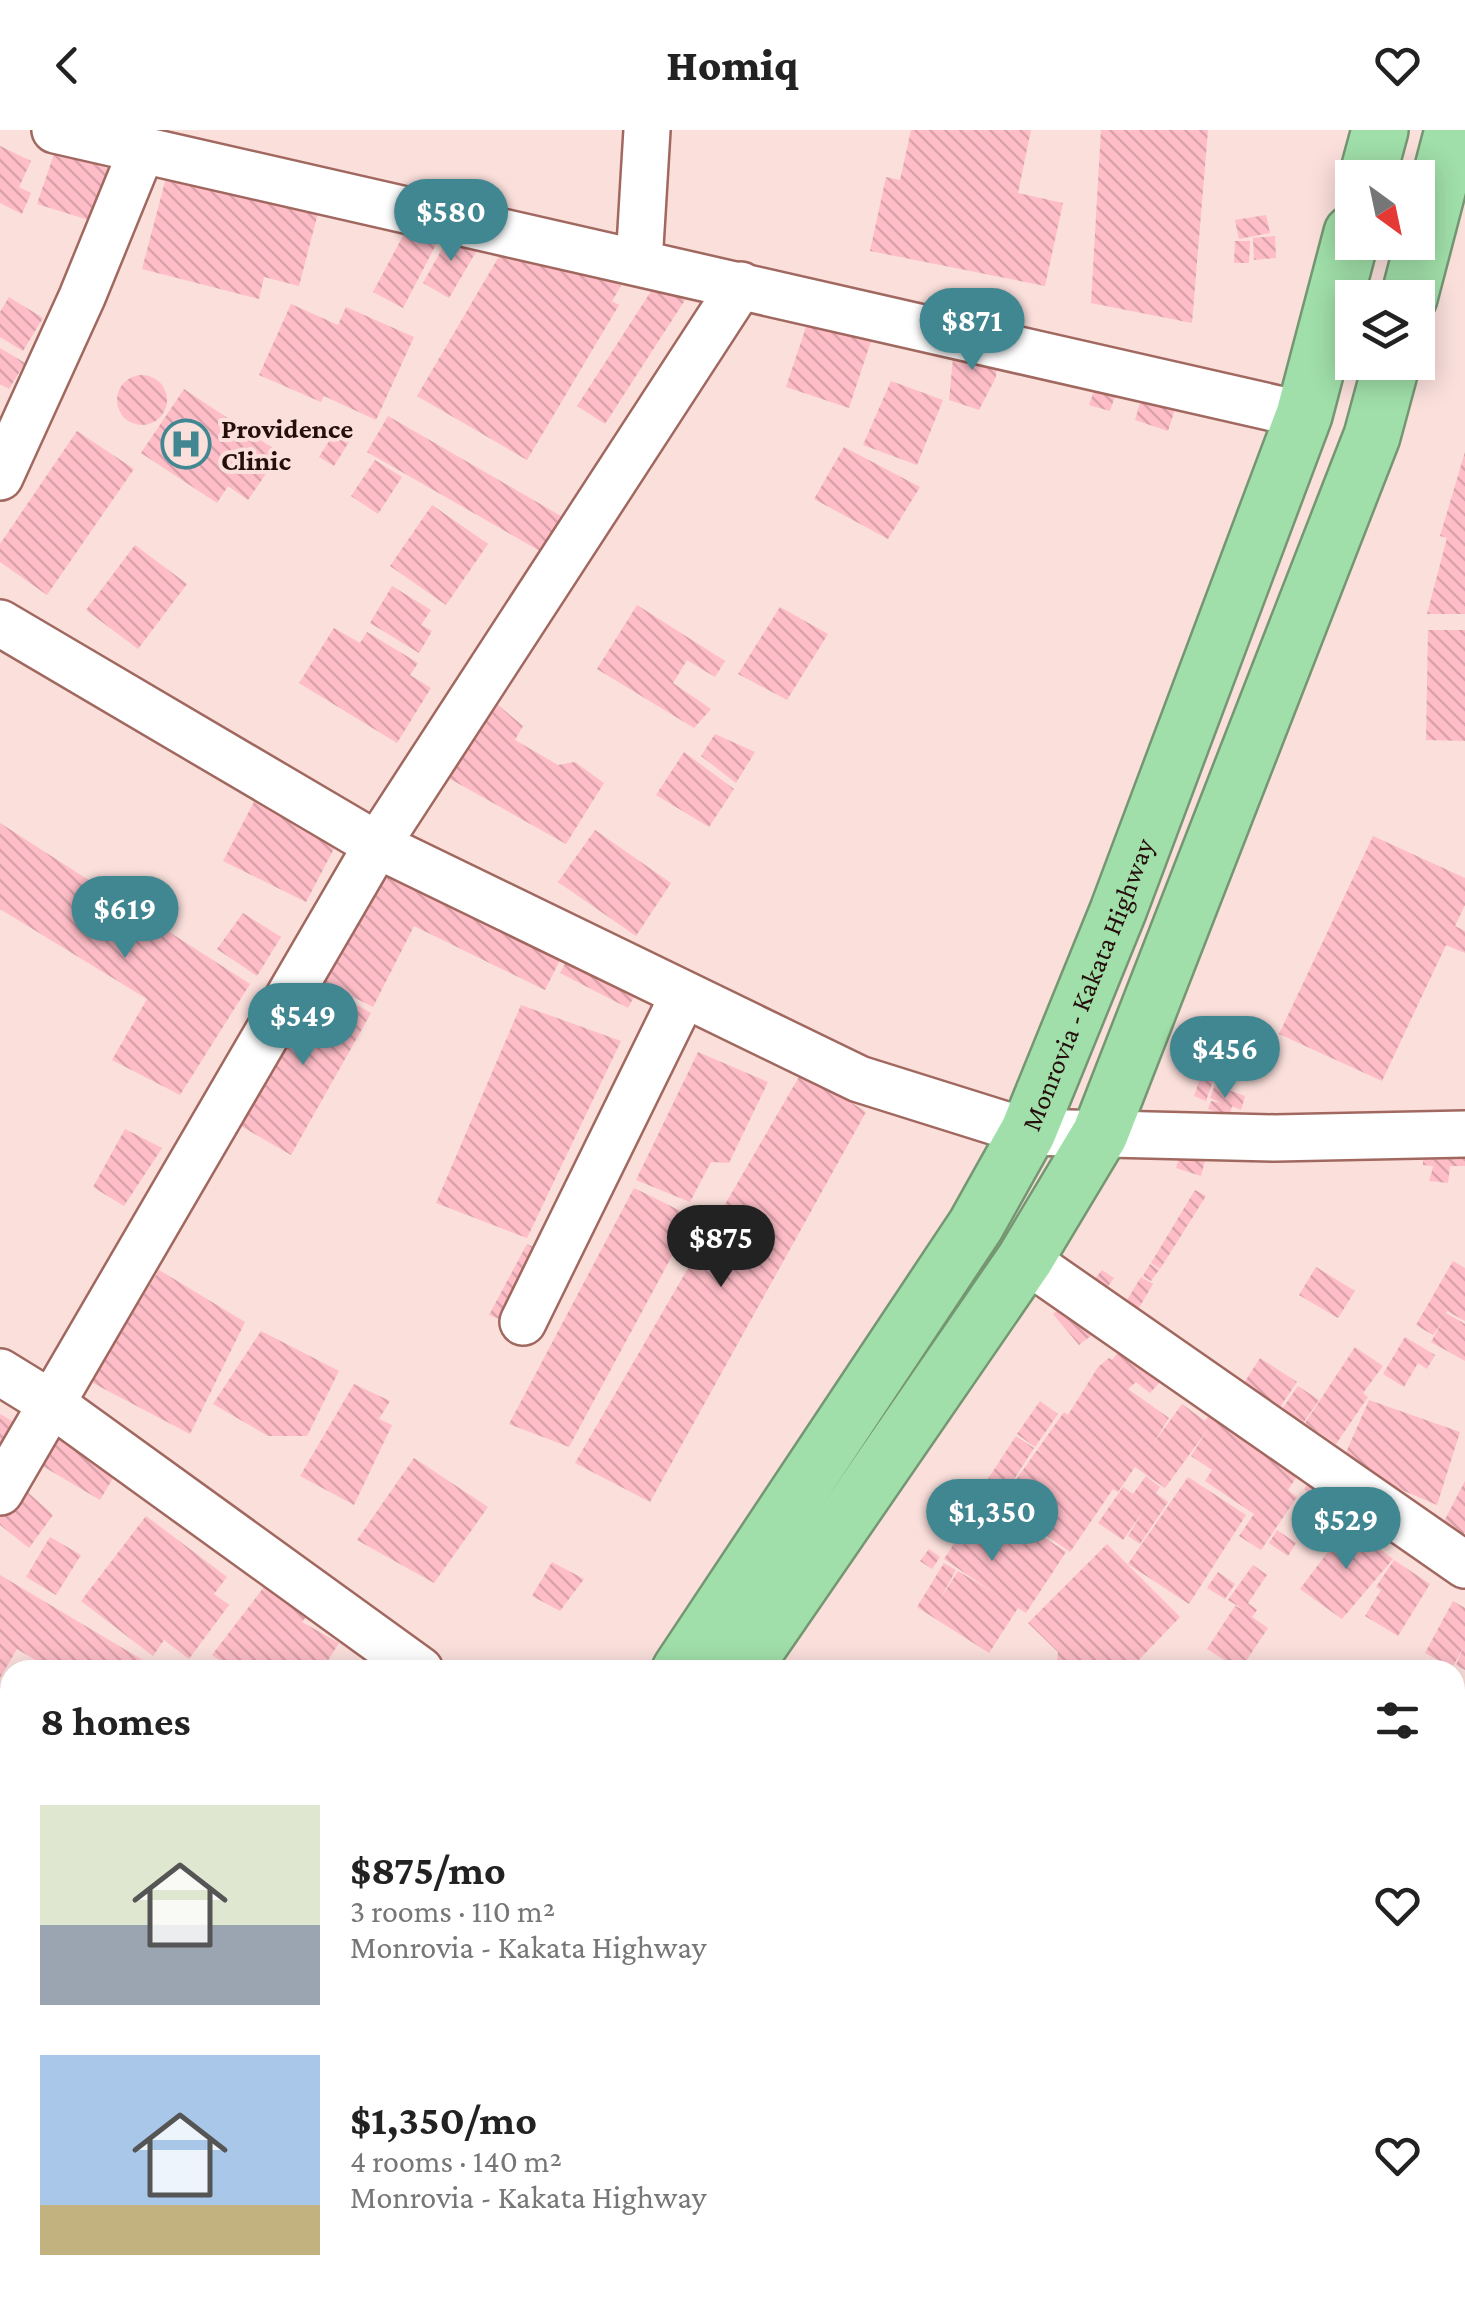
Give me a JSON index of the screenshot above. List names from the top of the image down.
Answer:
{
  "streets": {
    "highway": ["Monrovia - Kakata Highway"]
  },
  "places": {
    "hospital": ["Providence Clinic"]
  },
  "north": "bottom right",
  "page": {
    "header": "Homiq",
    "price": [
      "$580",
      "$871",
      "$619",
      "$549",
      "$456",
      "$875",
      "$1,350",
      "$529"
    ],
    "heading": "8 homes",
    "list": [
      {
        "name": "$875/mo",
        "note": "3 rooms · 110 m² · Monrovia - Kakata Highway"
      },
      {
        "name": "$1,350/mo",
        "note": "4 rooms · 140 m² · Monrovia - Kakata Highway"
      }
    ]
  }
}
